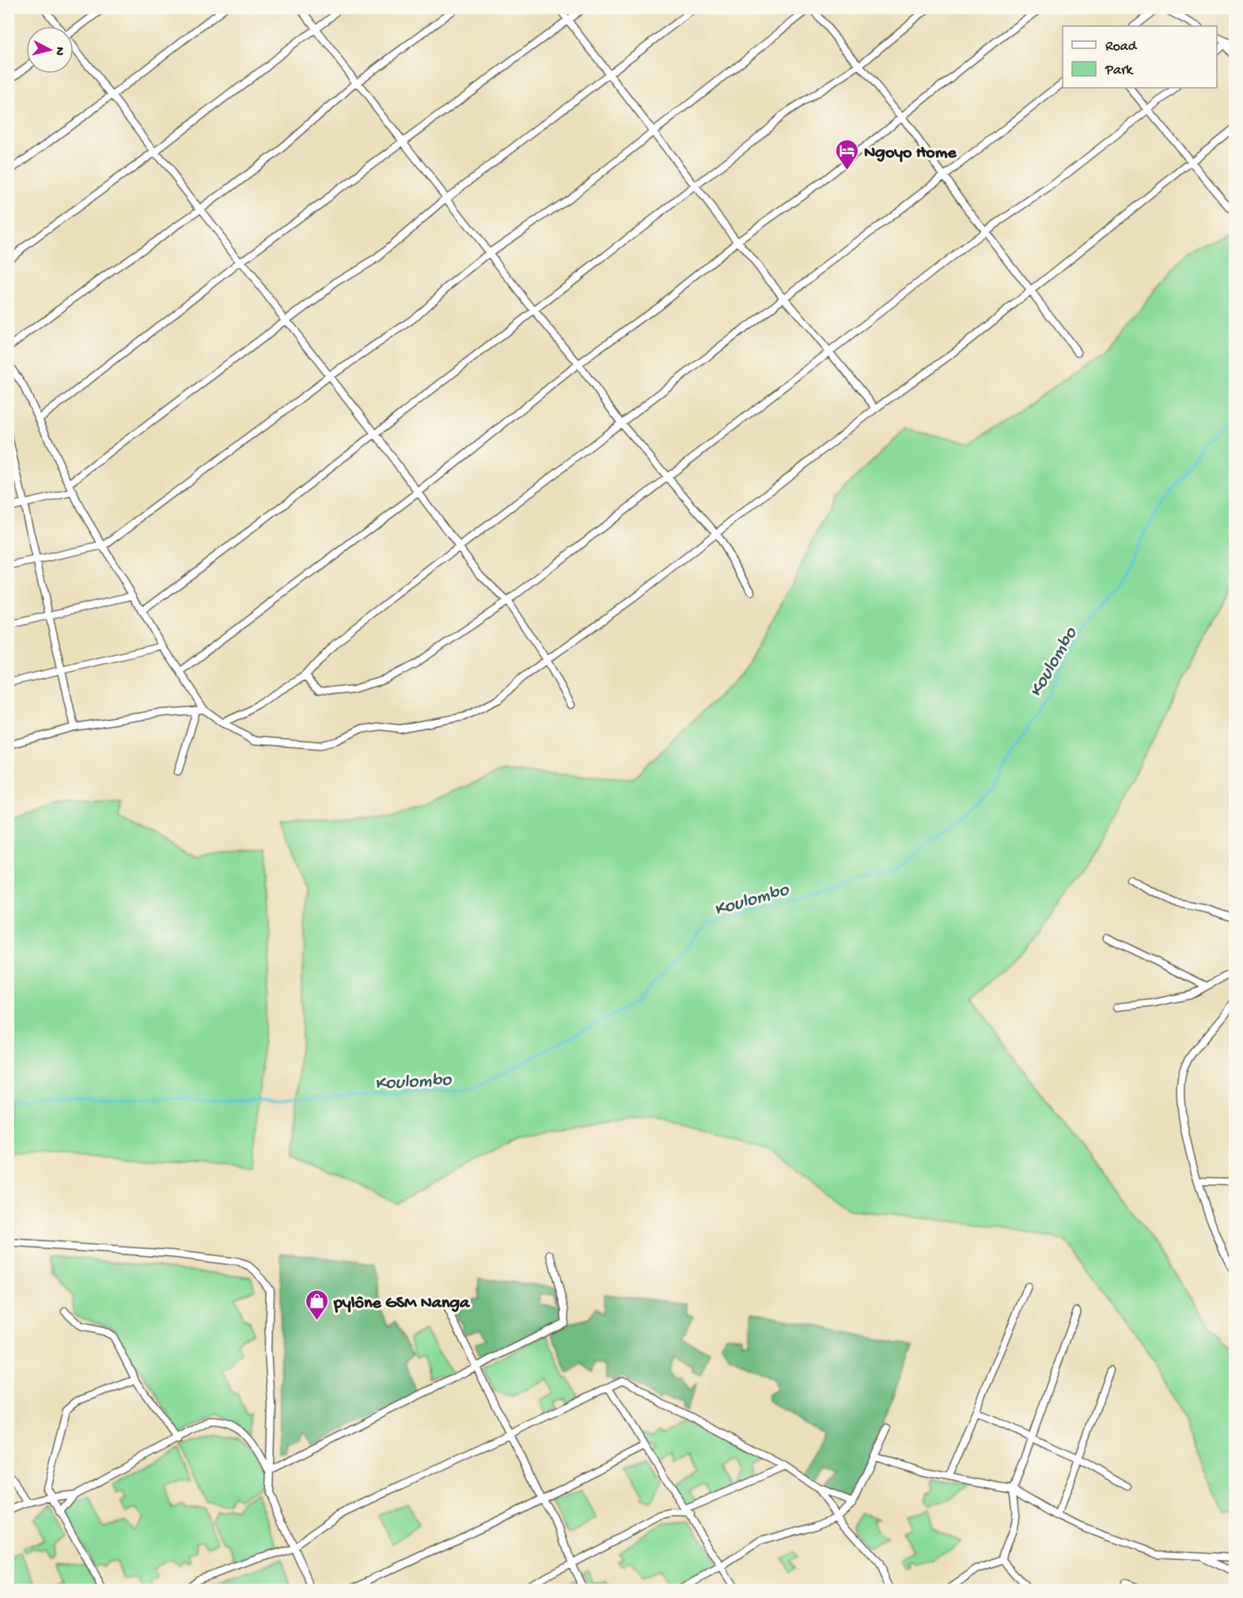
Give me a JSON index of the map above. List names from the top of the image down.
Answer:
{
  "water": ["Koulombo"],
  "places": {
    "hotel": ["Ngoyo Home"],
    "shop": ["pylône GSM Nanga"]
  },
  "legend": ["Road", "Park"],
  "north": "right"
}
